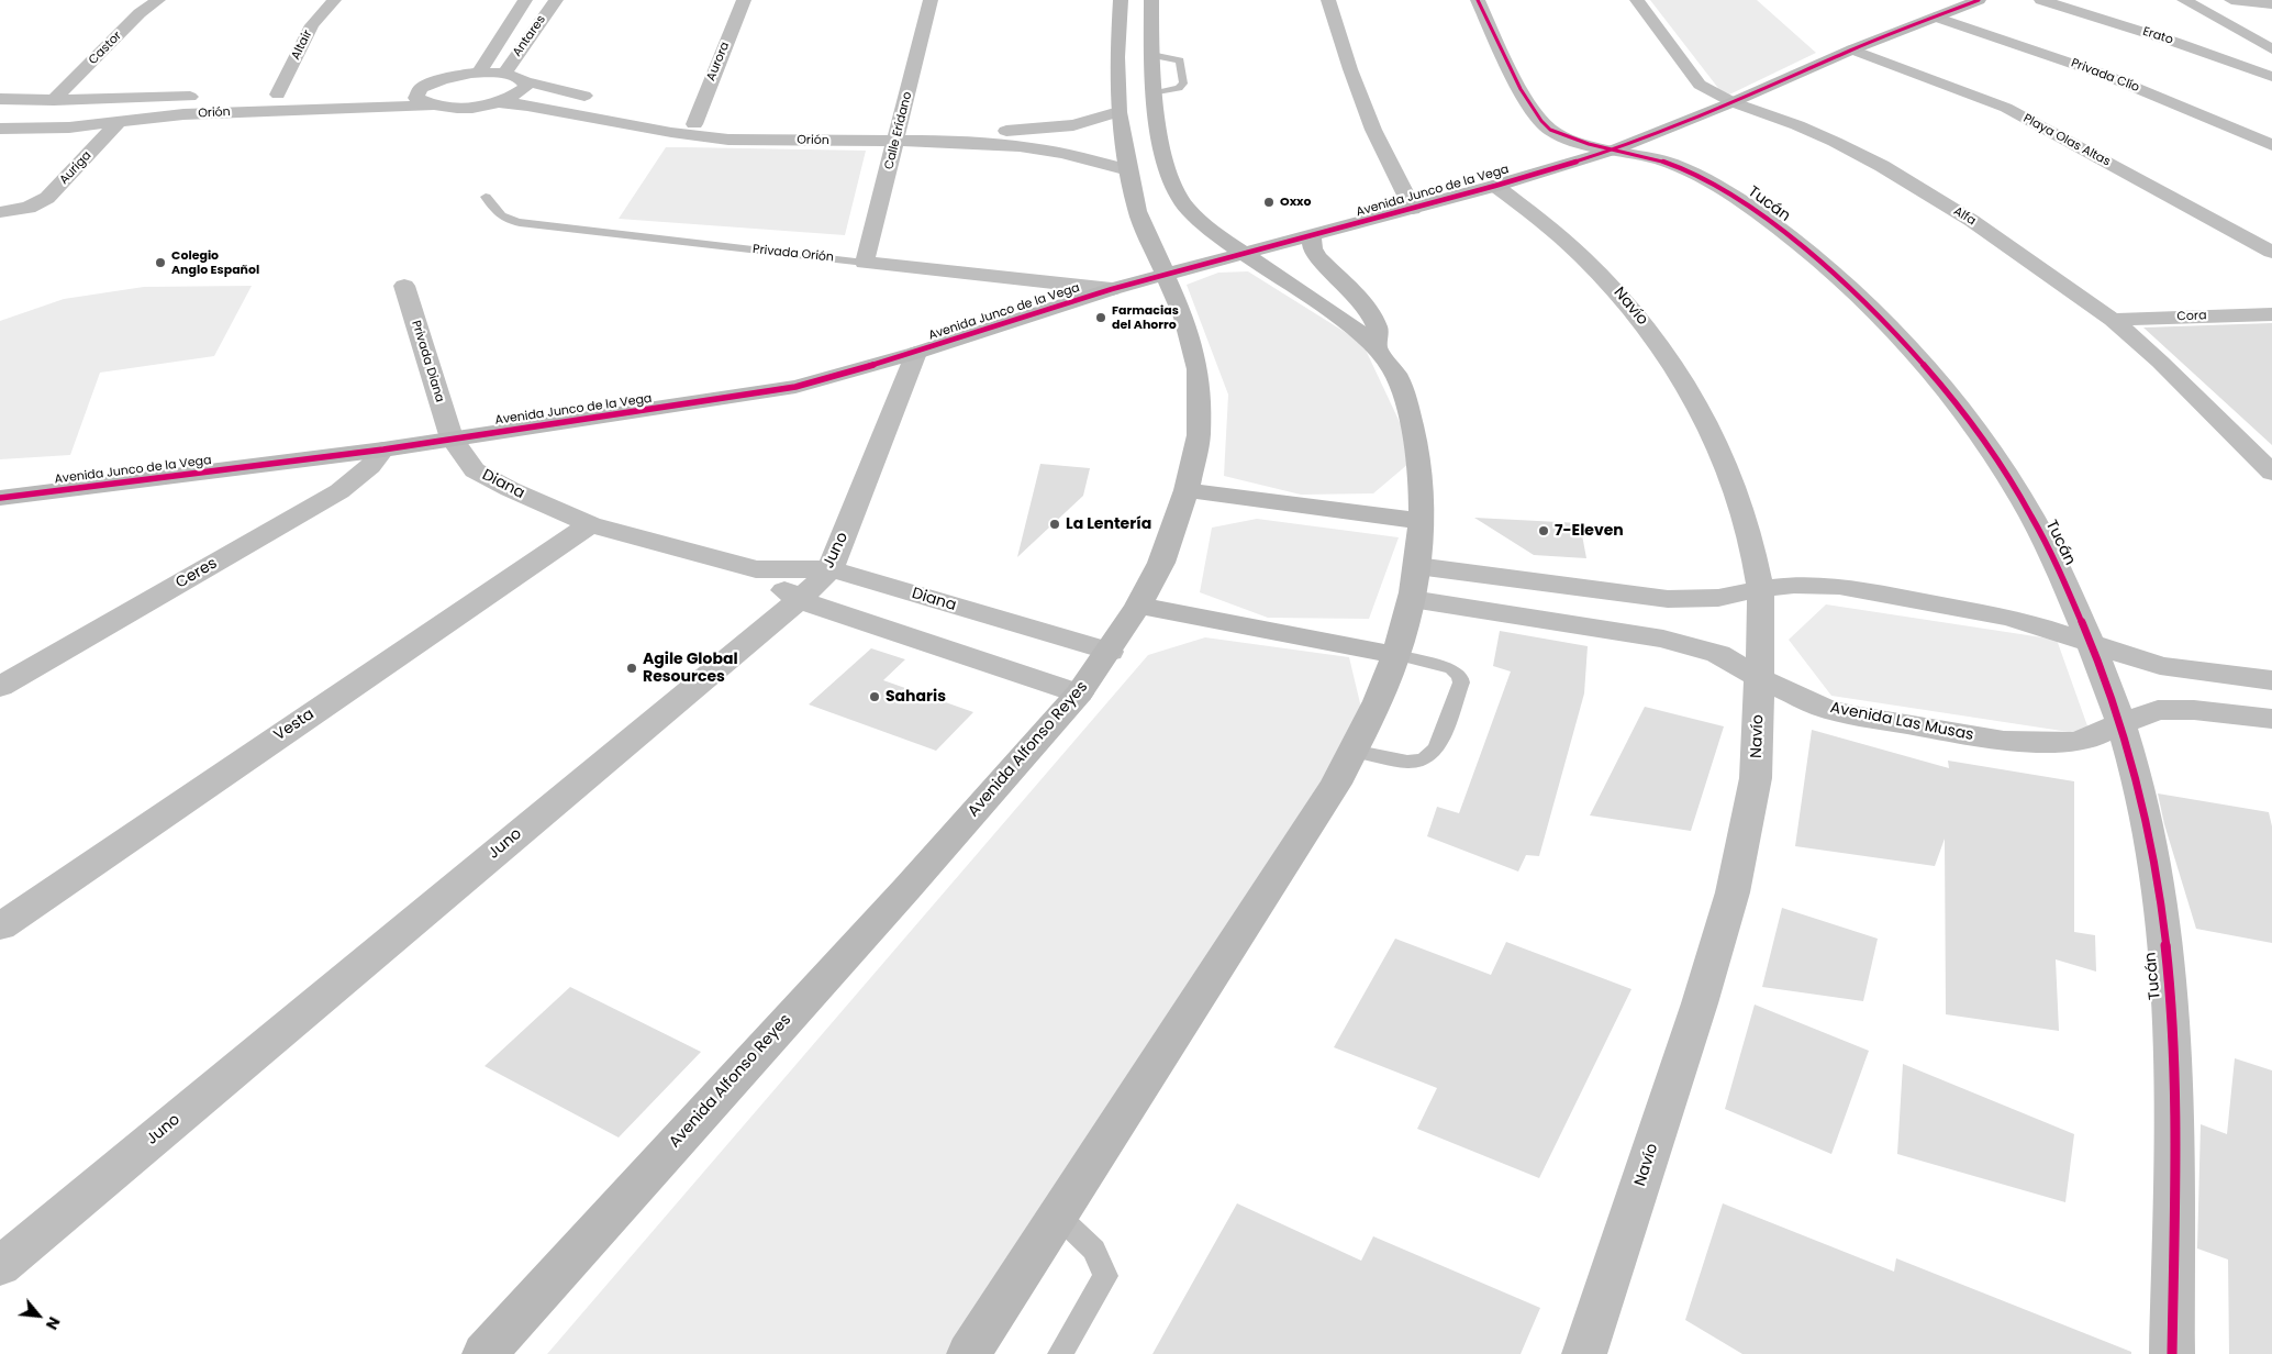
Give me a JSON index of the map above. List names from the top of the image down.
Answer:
{
  "streets": {
    "main road": ["Avenida Junco de la Vega", "Avenida Alfonso Reyes"],
    "street": [
      "Antares",
      "Erato",
      "Altair",
      "Castor",
      "Aurora",
      "Privada Clío",
      "Orión",
      "Calle Erídano",
      "Playa Olas Altas",
      "Auriga",
      "Tucán",
      "Alfa",
      "Privada Orión",
      "Navío",
      "Cora",
      "Privada Diana",
      "Diana",
      "Juno",
      "Ceres",
      "Avenida Las Musas",
      "Vesta"
    ]
  },
  "crossings": [
    ["Antares", "Orión"],
    ["Castor", "Orión"],
    ["Aurora", "Orión"],
    ["Privada Clío", "Avenida Junco de la Vega"],
    ["Orión", "Calle Erídano"],
    ["Orión", "Auriga"],
    ["Orión", "Avenida Alfonso Reyes"],
    ["Calle Erídano", "Privada Orión"],
    ["Playa Olas Altas", "Avenida Junco de la Vega"],
    ["Avenida Junco de la Vega", "Tucán"],
    ["Avenida Junco de la Vega", "Alfa"],
    ["Avenida Junco de la Vega", "Privada Orión"],
    ["Avenida Junco de la Vega", "Navío"],
    ["Avenida Junco de la Vega", "Privada Diana"],
    ["Avenida Junco de la Vega", "Diana"],
    ["Avenida Junco de la Vega", "Juno"],
    ["Avenida Junco de la Vega", "Ceres"],
    ["Avenida Junco de la Vega", "Avenida Alfonso Reyes"],
    ["Tucán", "Avenida Las Musas"],
    ["Alfa", "Cora"],
    ["Navío", "Avenida Las Musas"],
    ["Privada Diana", "Diana"],
    ["Diana", "Juno"],
    ["Diana", "Vesta"],
    ["Diana", "Avenida Alfonso Reyes"]
  ],
  "places": [
    "Oxxo",
    "Colegio Anglo Español",
    "Farmacias del Ahorro",
    "La Lentería",
    "7-Eleven",
    "Agile Global Resources",
    "Saharis"
  ],
  "north": "bottom right"
}
